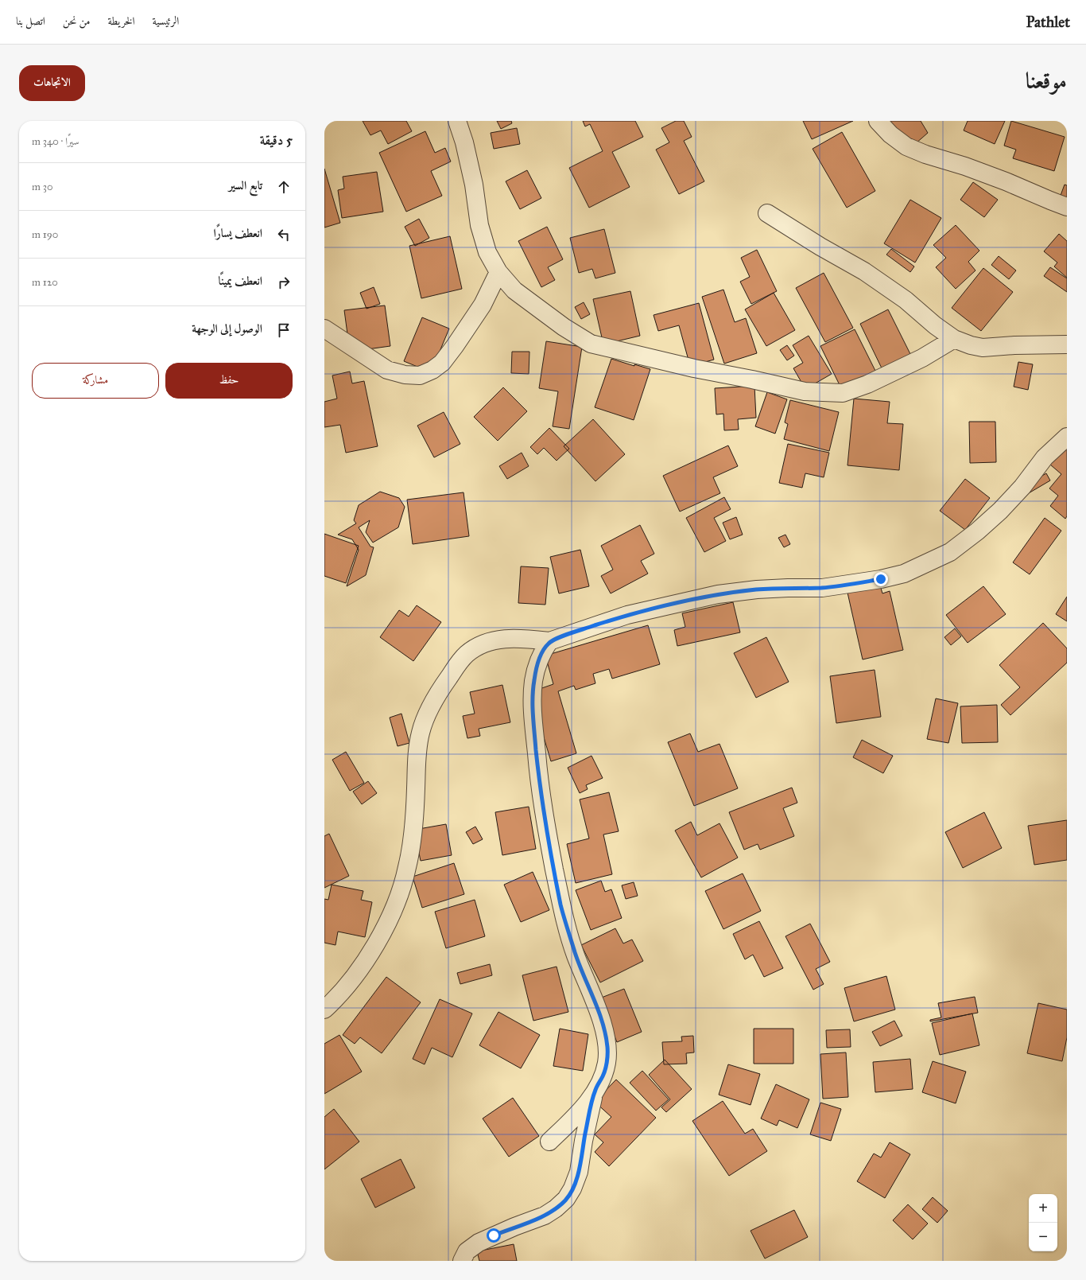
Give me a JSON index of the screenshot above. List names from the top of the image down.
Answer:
{
  "page": {
    "header": "Pathlet",
    "nav": [
      "الرئيسية",
      "الخريطة",
      "من نحن",
      "اتصل بنا"
    ],
    "title": "موقعنا",
    "buttons": [
      "الاتجاهات",
      ["حفظ", "مشاركة"]
    ],
    "heading": ["5 دقيقة", "سيرًا · 340 m"],
    "list": [
      ["تابع السير", "30 m"],
      ["انعطف يسارًا", "190 m"],
      ["انعطف يمينًا", "120 m"],
      "الوصول إلى الوجهة"
    ],
    "map_buttons": ["+", "−"]
  }
}
